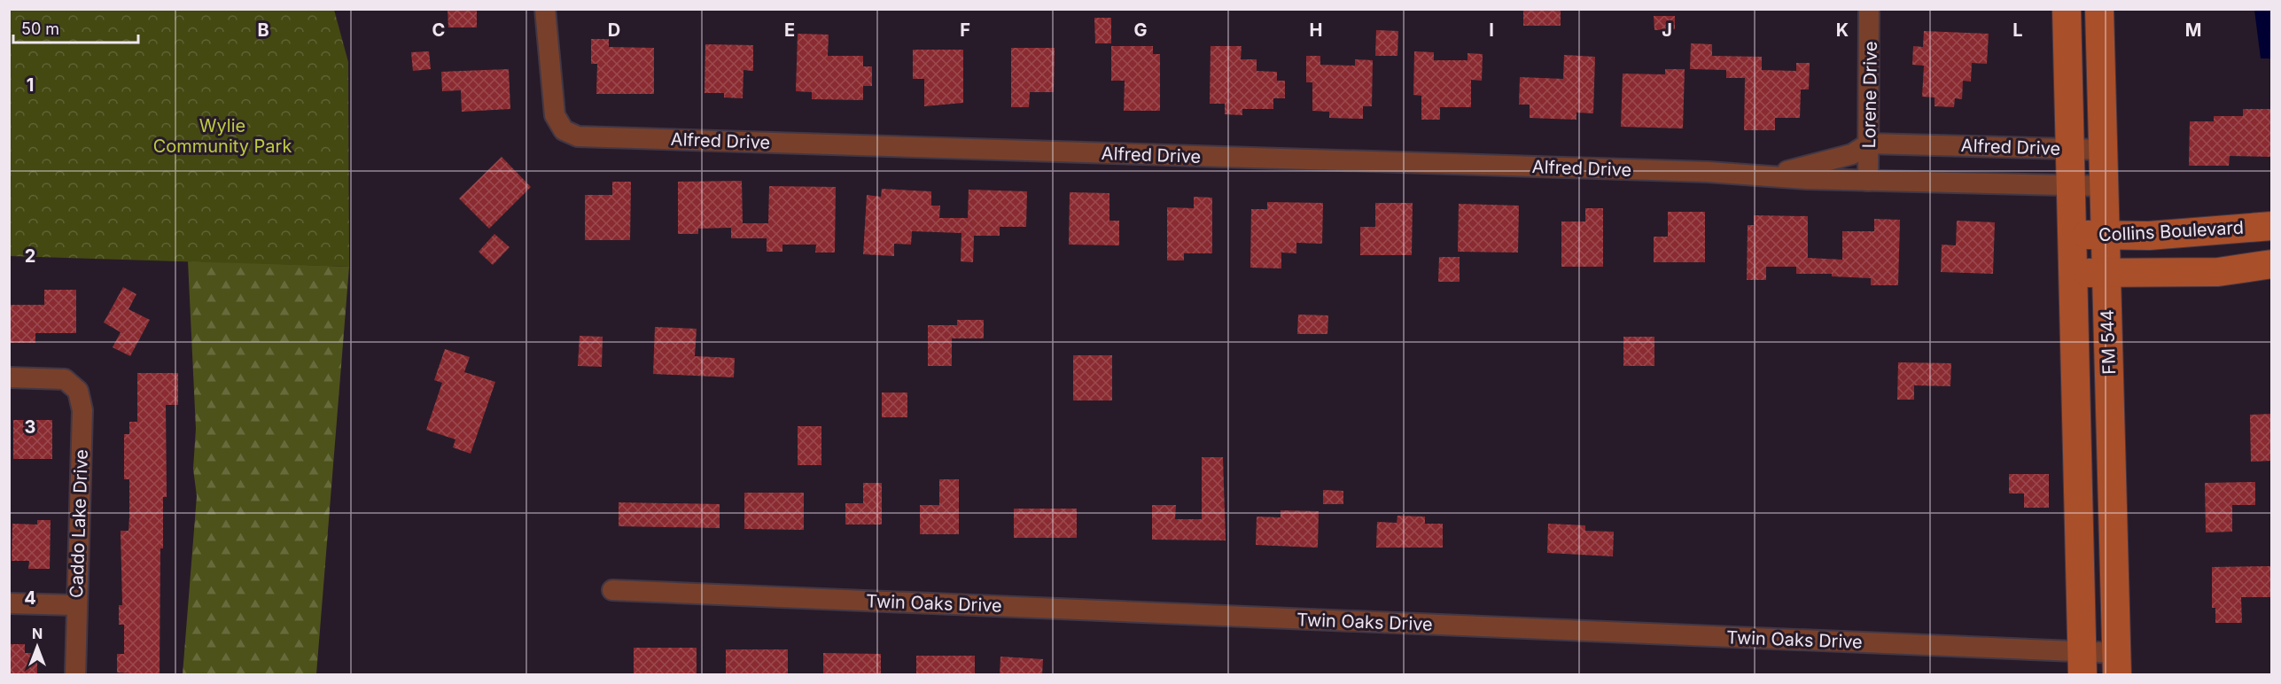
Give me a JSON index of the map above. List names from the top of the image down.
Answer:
{
  "streets": {
    "main road": ["Collins Boulevard", "FM 544"],
    "street": [
      "Lorene Drive",
      "Alfred Drive",
      "Caddo Lake Drive",
      "Twin Oaks Drive"
    ]
  },
  "crossings": [
    ["Lorene Drive", "Alfred Drive"],
    ["Alfred Drive", "FM 544"],
    ["Collins Boulevard", "FM 544"],
    ["FM 544", "Twin Oaks Drive"]
  ],
  "parks": ["Wylie Community Park"],
  "scale_bar": "50 m",
  "north": "top",
  "grid": {
    "columns": [
      "B",
      "C",
      "D",
      "E",
      "F",
      "G",
      "H",
      "I",
      "J",
      "K",
      "L",
      "M"
    ],
    "rows": [
      "1",
      "2",
      "3",
      "4"
    ]
  }
}
